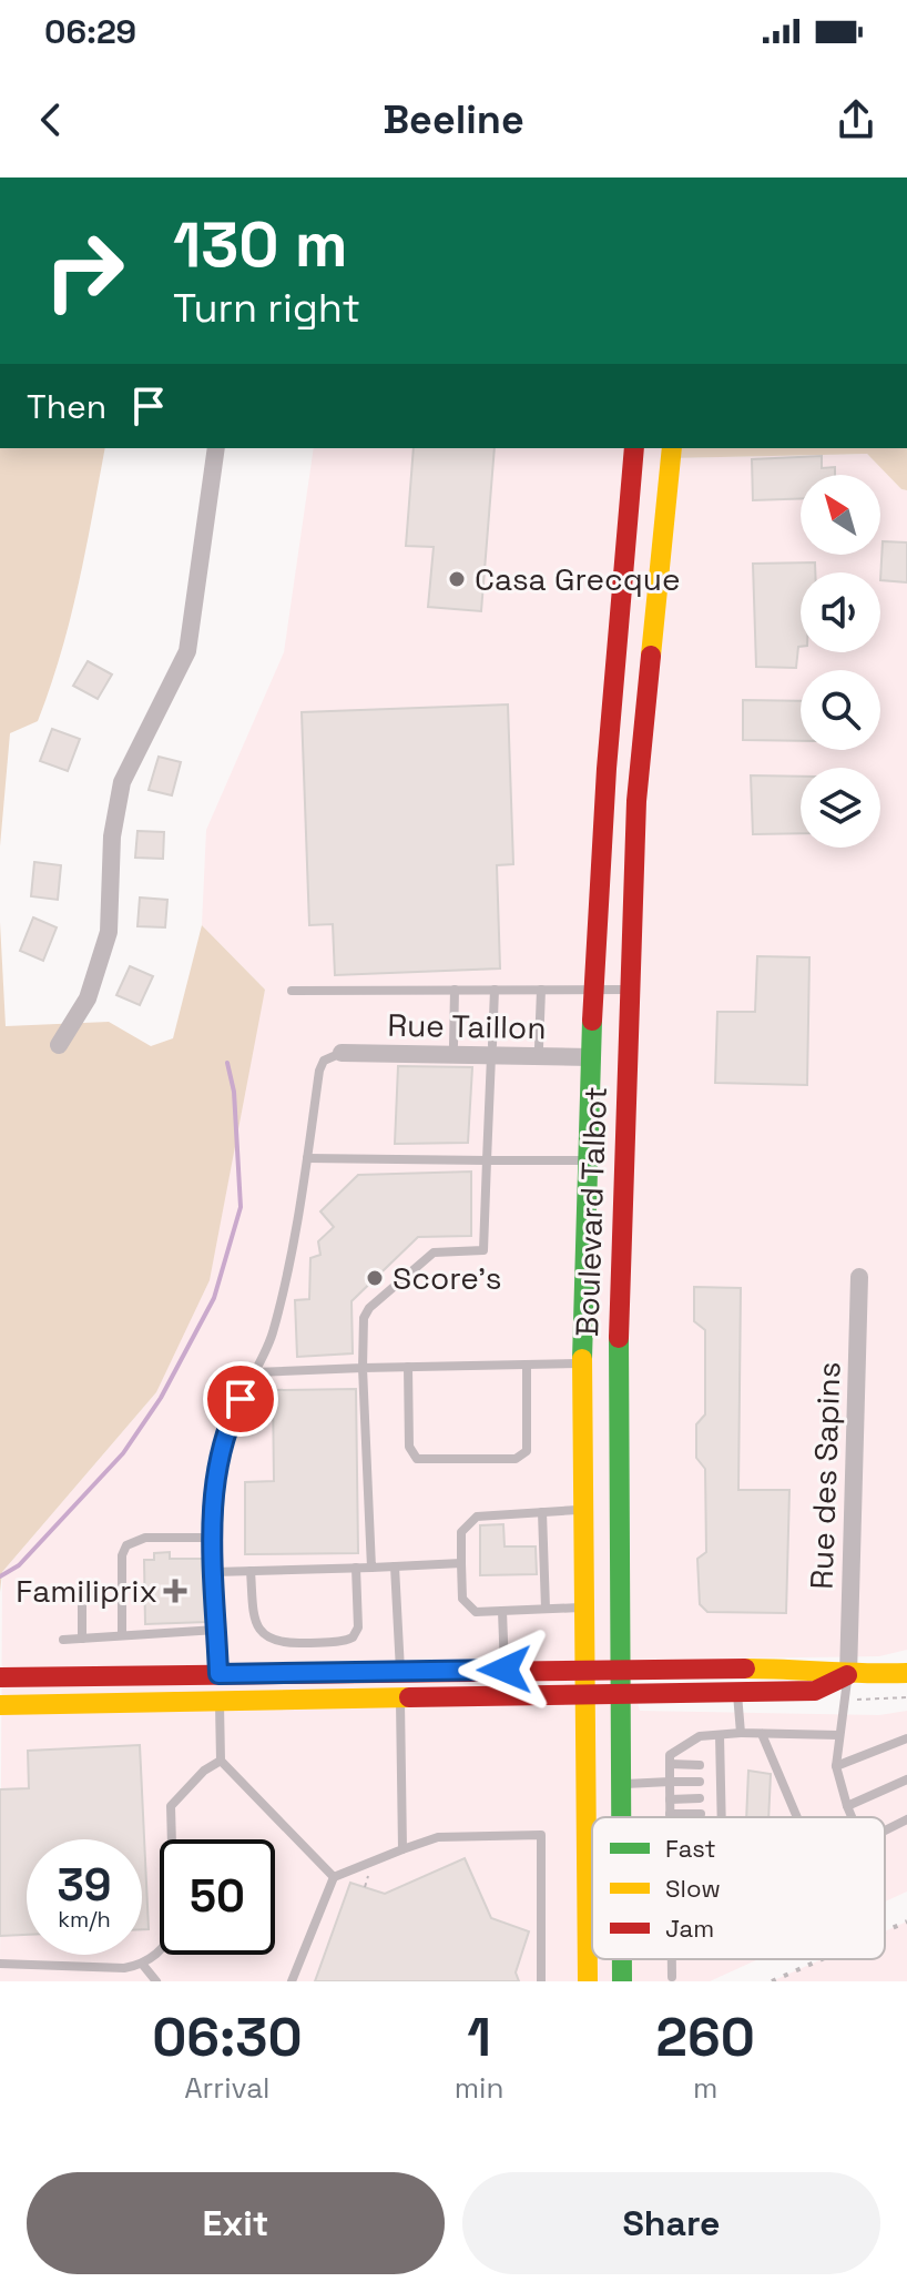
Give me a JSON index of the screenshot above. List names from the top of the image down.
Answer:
{
  "streets": {
    "main road": ["Boulevard Talbot"],
    "street": ["Rue Taillon", "Rue des Sapins"]
  },
  "crossings": [
    ["Rue Taillon", "Boulevard Talbot"]
  ],
  "places": {
    "other": ["Casa Grecque", "Score's"],
    "health": ["Familiprix"]
  },
  "legend": ["Fast", "Slow", "Jam"],
  "north": "top left",
  "page": {
    "status": "06:29",
    "header": "Beeline",
    "turn": ["130 m", "Turn right"],
    "then": "Then",
    "speed": "39 km/h",
    "limit": "50",
    "eta": [
      "06:30",
      "Arrival",
      "1",
      "min",
      "260",
      "m"
    ],
    "buttons": ["Exit", "Share"]
  }
}
